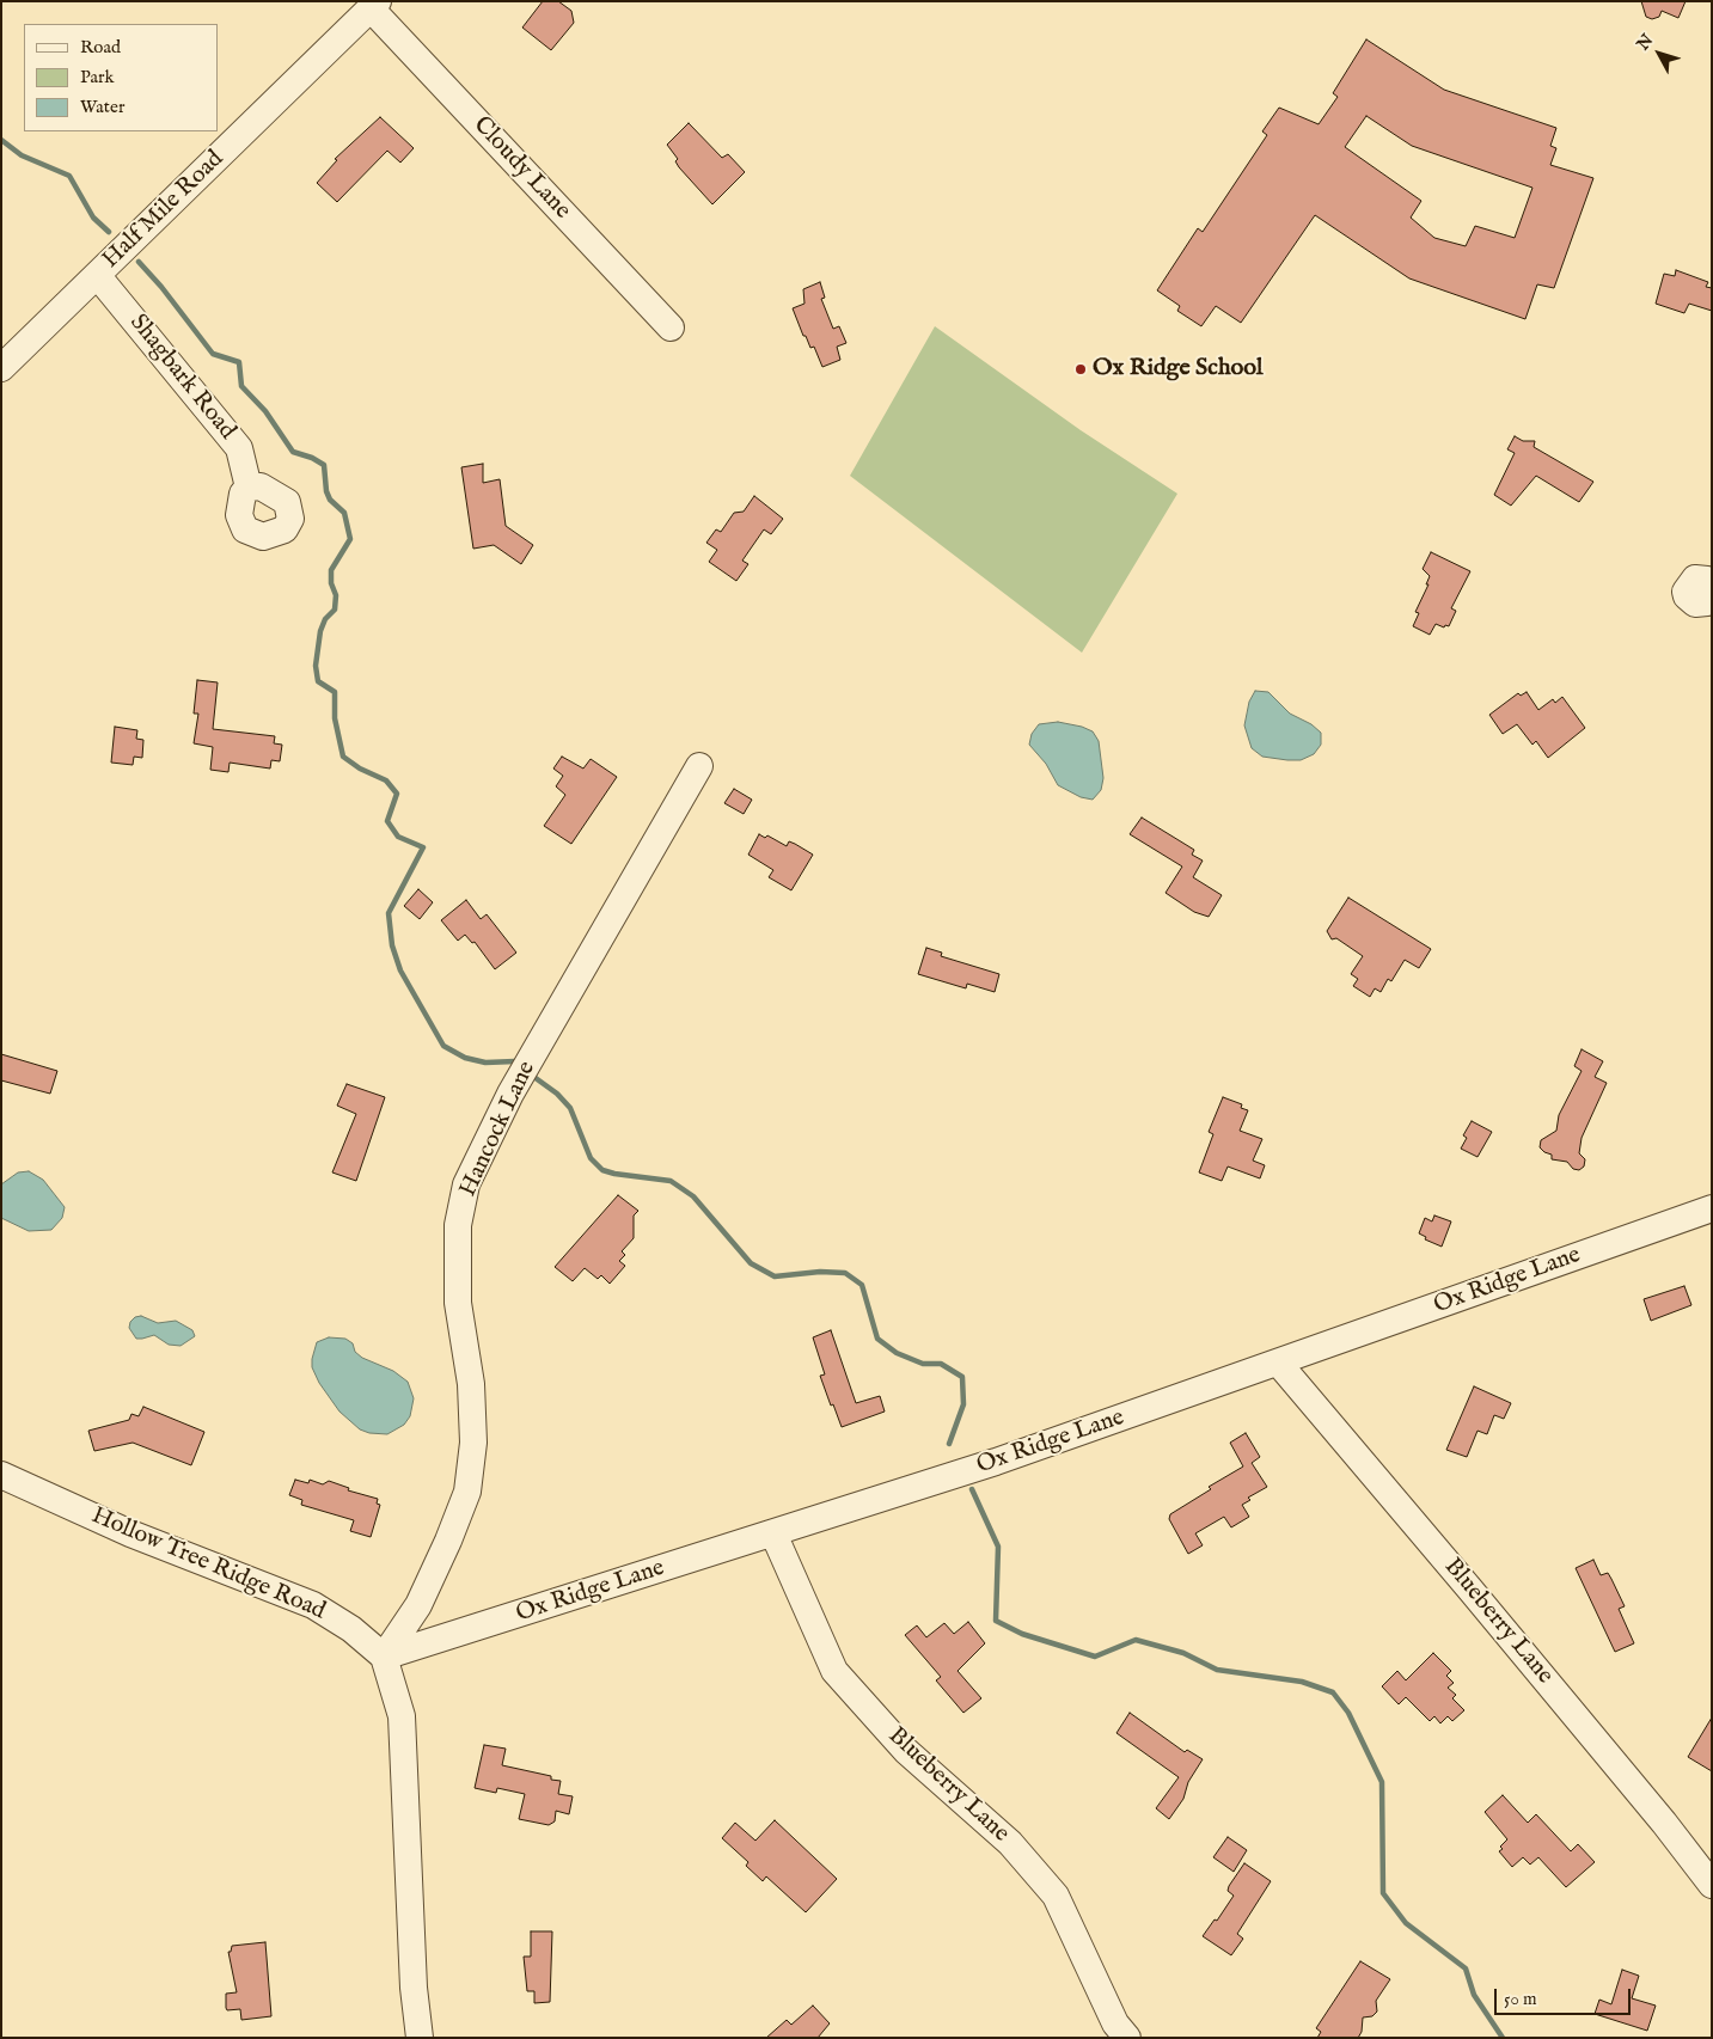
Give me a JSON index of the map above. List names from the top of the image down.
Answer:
{
  "streets": {
    "street": [
      "Cloudy Lane",
      "Half Mile Road",
      "Shagbark Road",
      "Hancock Lane",
      "Ox Ridge Lane",
      "Hollow Tree Ridge Road",
      "Blueberry Lane"
    ]
  },
  "crossings": [
    ["Cloudy Lane", "Half Mile Road"],
    ["Half Mile Road", "Shagbark Road"],
    ["Hancock Lane", "Ox Ridge Lane"],
    ["Hancock Lane", "Hollow Tree Ridge Road"],
    ["Ox Ridge Lane", "Hollow Tree Ridge Road"],
    ["Ox Ridge Lane", "Blueberry Lane"]
  ],
  "places": ["Ox Ridge School"],
  "legend": ["Road", "Park", "Water"],
  "scale_bar": "50 m",
  "north": "top left"
}
